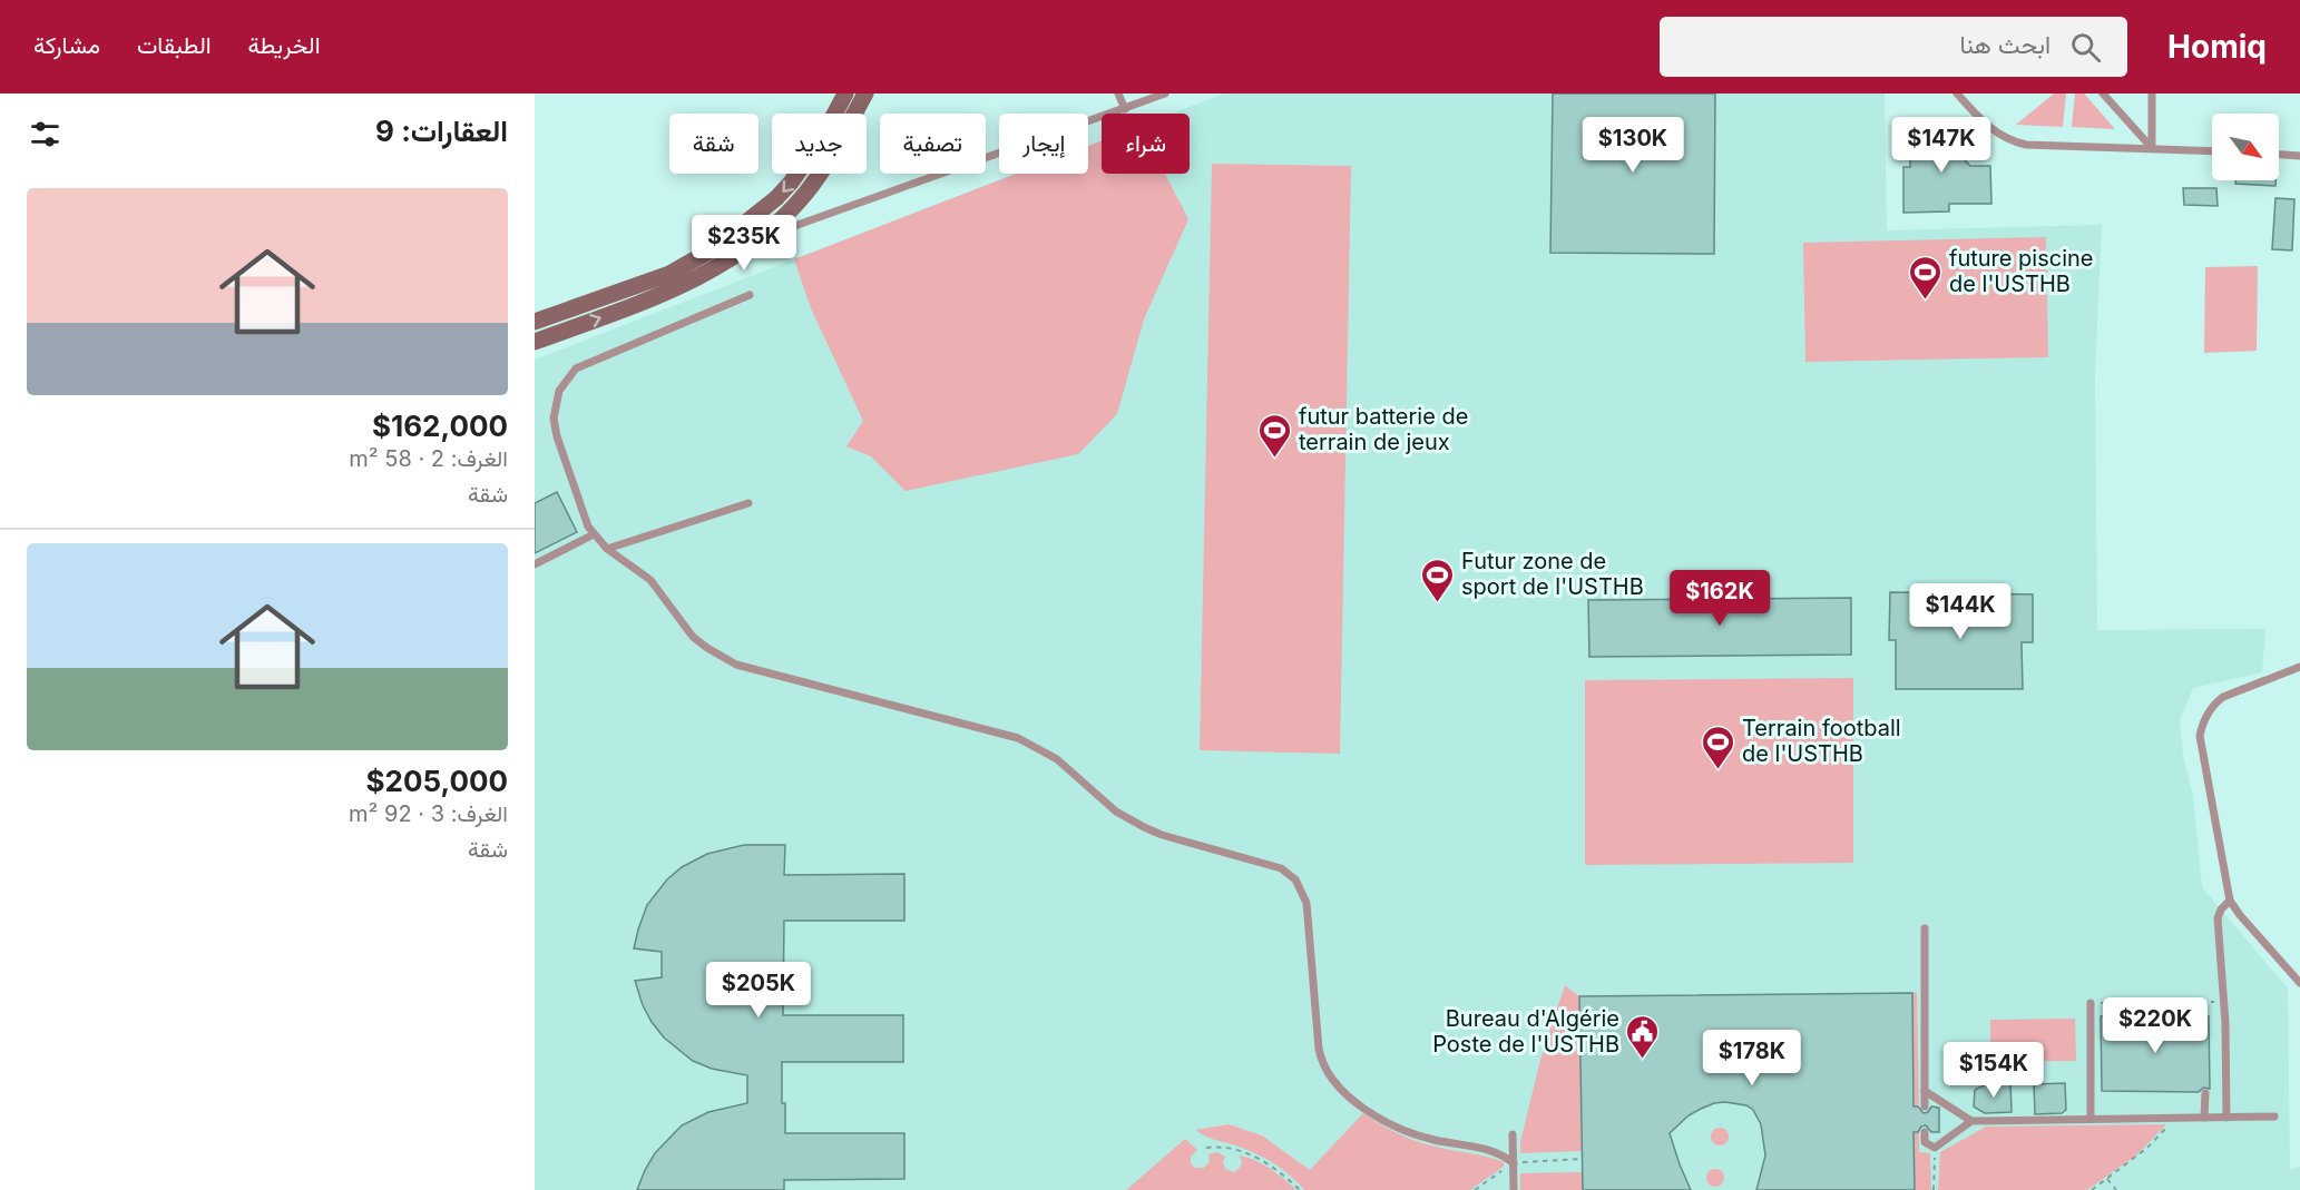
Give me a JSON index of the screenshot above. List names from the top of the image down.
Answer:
{
  "places": {
    "sports": [
      "future piscine de l'USTHB",
      "futur batterie de terrain de jeux",
      "Futur zone de sport de l'USTHB",
      "Terrain football de l'USTHB"
    ],
    "public building": ["Bureau d'Algérie Poste de l'USTHB"]
  },
  "north": "bottom right",
  "page": {
    "header": "Homiq",
    "search": "ابحث هنا",
    "nav": ["الخريطة", "الطبقات", "مشاركة"],
    "heading": "العقارات: 9",
    "chip": [
      "شراء",
      "إيجار",
      "تصفية",
      "جديد",
      "شقة"
    ],
    "price": [
      "$130K",
      "$147K",
      "$235K",
      "$162K",
      "$144K",
      "$205K",
      "$220K",
      "$178K",
      "$154K"
    ],
    "list": [
      {
        "name": "$162,000",
        "note": "الغرف: 2 · 58 m² · شقة"
      },
      {
        "name": "$205,000",
        "note": "الغرف: 3 · 92 m² · شقة"
      }
    ]
  }
}
